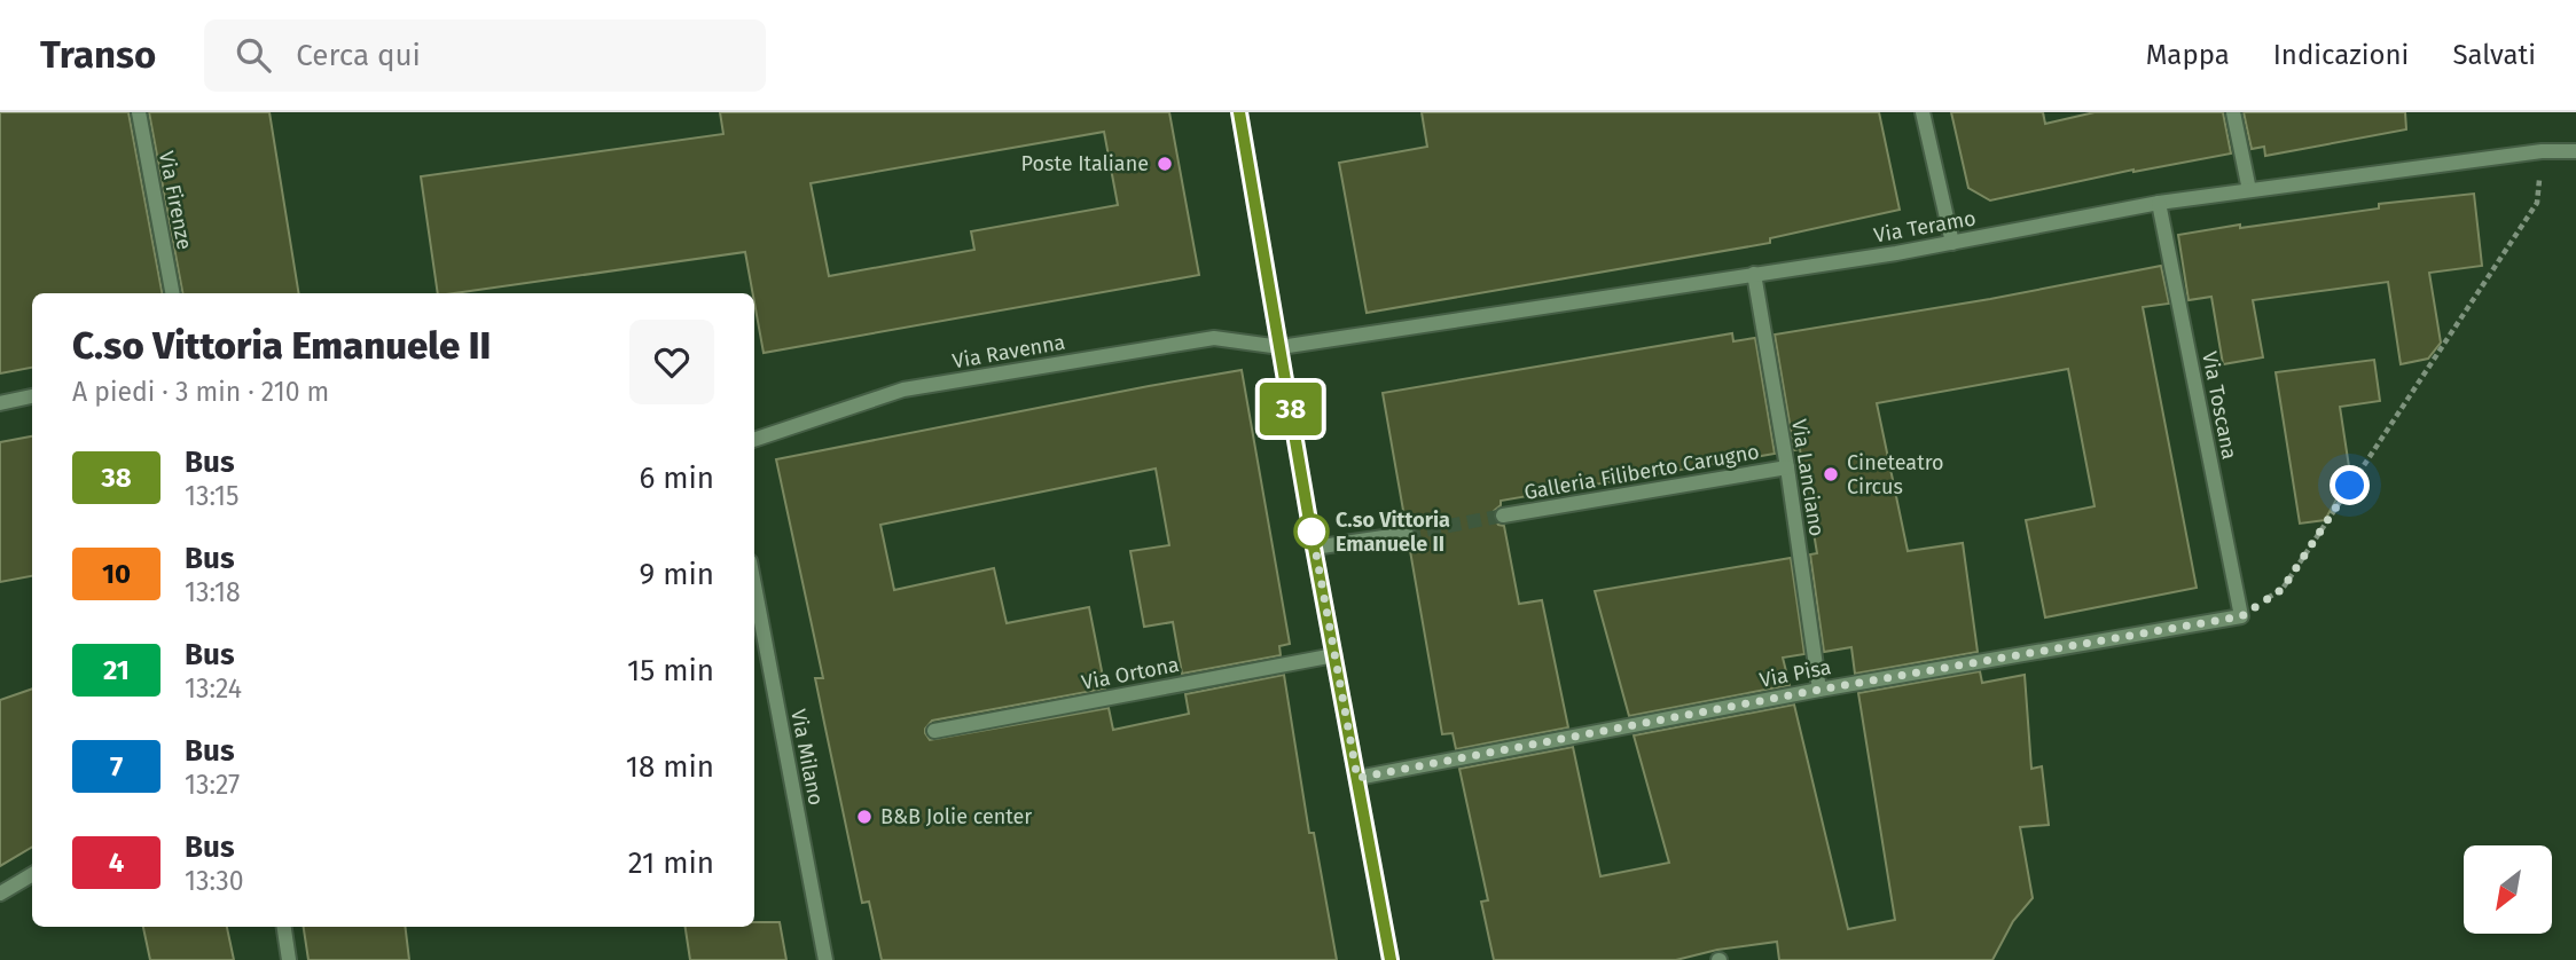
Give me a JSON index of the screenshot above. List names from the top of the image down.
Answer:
{
  "streets": {
    "street": [
      "Via Firenze",
      "Via Teramo",
      "Via Ravenna",
      "Via Toscana",
      "Galleria Filiberto Carugno",
      "Via Lanciano",
      "Via Ortona",
      "Via Pisa",
      "Via Milano"
    ]
  },
  "crossings": [
    ["Via Teramo", "Via Ravenna"],
    ["Via Teramo", "Via Toscana"],
    ["Via Teramo", "Via Lanciano"],
    ["Via Toscana", "Via Pisa"],
    ["Galleria Filiberto Carugno", "Via Lanciano"],
    ["Via Lanciano", "Via Pisa"]
  ],
  "places": [
    "Poste Italiane",
    "Cineteatro Circus",
    "C.so Vittoria Emanuele II",
    "B&B Jolie center"
  ],
  "lines": ["bus line 38"],
  "north": "bottom left",
  "page": {
    "header": "Transo",
    "search": "Cerca qui",
    "nav": ["Mappa", "Indicazioni", "Salvati"],
    "on_map": "38",
    "heading": ["C.so Vittoria Emanuele II", "A piedi · 3 min · 210 m"],
    "list": [
      {
        "mark": "38",
        "name": "Bus",
        "note": "13:15",
        "value": "6 min"
      },
      {
        "mark": "10",
        "name": "Bus",
        "note": "13:18",
        "value": "9 min"
      },
      {
        "mark": "21",
        "name": "Bus",
        "note": "13:24",
        "value": "15 min"
      },
      {
        "mark": "7",
        "name": "Bus",
        "note": "13:27",
        "value": "18 min"
      },
      {
        "mark": "4",
        "name": "Bus",
        "note": "13:30",
        "value": "21 min"
      }
    ]
  }
}
